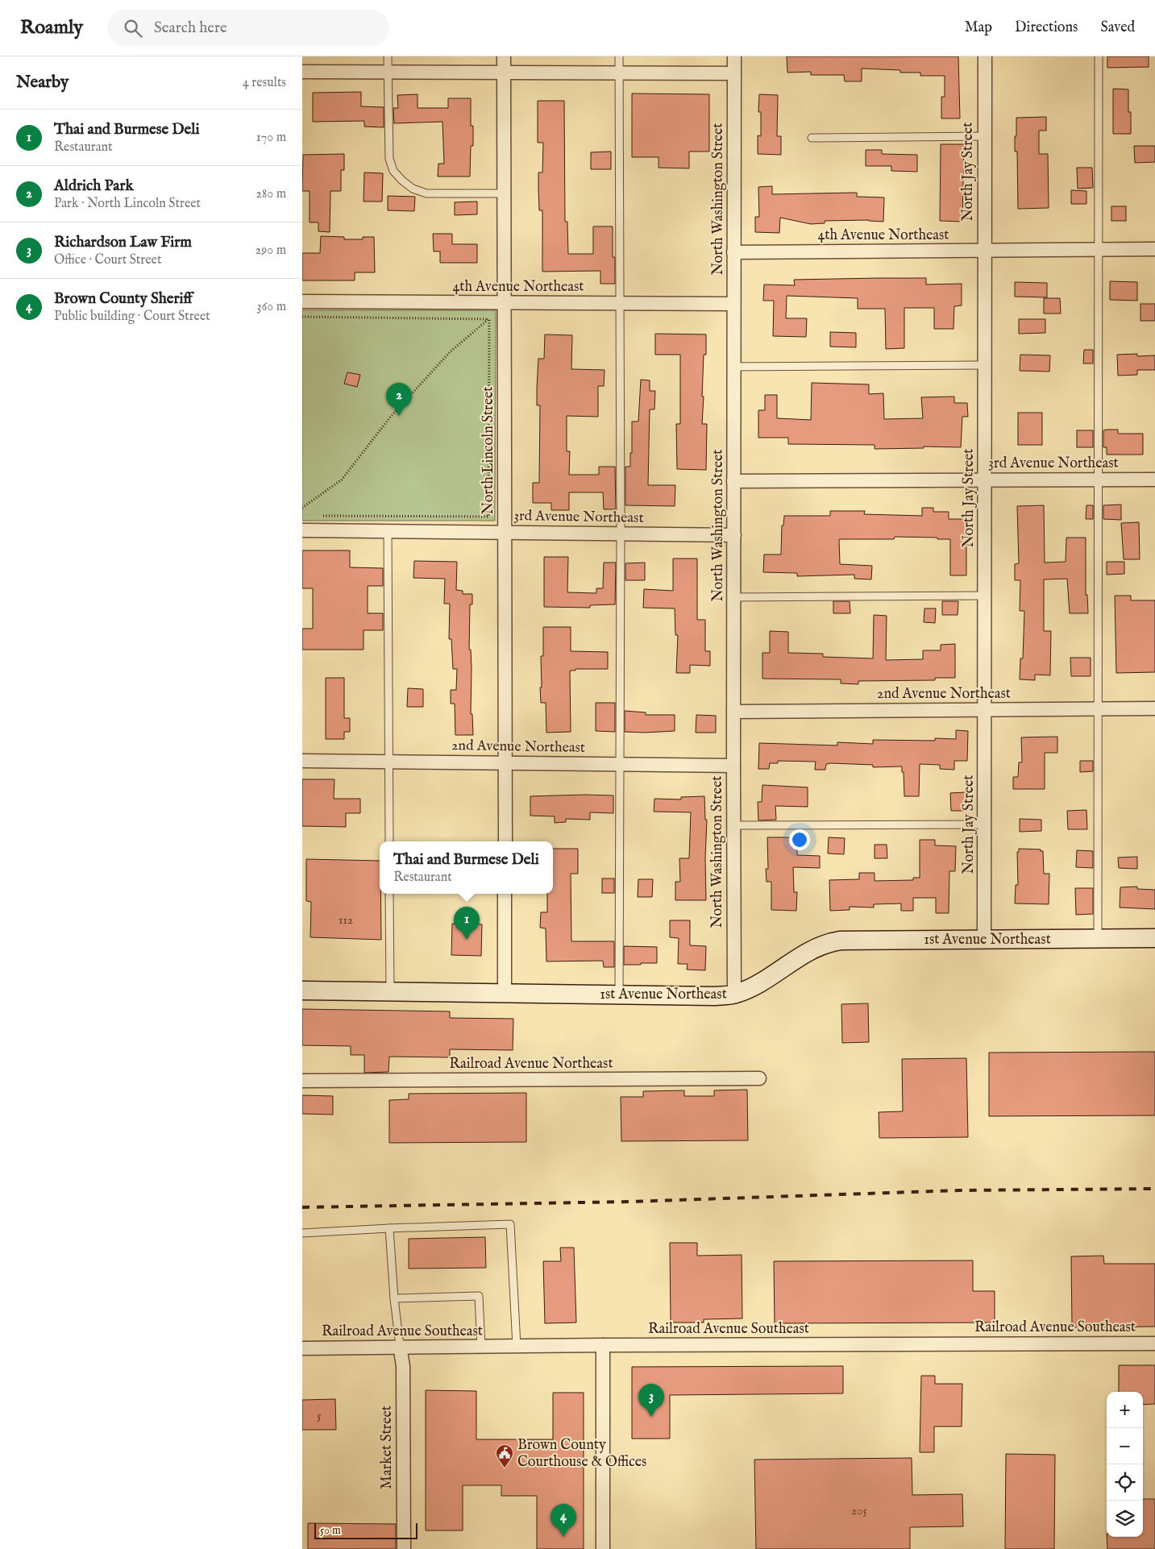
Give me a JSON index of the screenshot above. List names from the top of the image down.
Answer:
{
  "streets": {
    "street": [
      "North Jay Street",
      "North Washington Street",
      "4th Avenue Northeast",
      "North Lincoln Street",
      "3rd Avenue Northeast",
      "2nd Avenue Northeast",
      "1st Avenue Northeast",
      "Railroad Avenue Northeast",
      "Railroad Avenue Southeast",
      "Market Street"
    ]
  },
  "crossings": [
    ["North Jay Street", "4th Avenue Northeast"],
    ["North Jay Street", "3rd Avenue Northeast"],
    ["North Jay Street", "2nd Avenue Northeast"],
    ["North Jay Street", "1st Avenue Northeast"],
    ["North Washington Street", "4th Avenue Northeast"],
    ["North Washington Street", "3rd Avenue Northeast"],
    ["North Washington Street", "2nd Avenue Northeast"],
    ["North Washington Street", "1st Avenue Northeast"],
    ["4th Avenue Northeast", "North Lincoln Street"],
    ["North Lincoln Street", "3rd Avenue Northeast"],
    ["North Lincoln Street", "2nd Avenue Northeast"],
    ["Railroad Avenue Southeast", "Market Street"]
  ],
  "places": {
    "public building": ["Brown County Courthouse & Offices"]
  },
  "house_numbers": ["112", "5", "205"],
  "scale_bar": "50 m",
  "page": {
    "header": "Roamly",
    "search": "Search here",
    "nav": ["Map", "Directions", "Saved"],
    "heading": ["Nearby", "4 results"],
    "list": [
      {
        "mark": "1",
        "name": "Thai and Burmese Deli",
        "note": "Restaurant",
        "value": "170 m"
      },
      {
        "mark": "2",
        "name": "Aldrich Park",
        "note": "Park · North Lincoln Street",
        "value": "280 m"
      },
      {
        "mark": "3",
        "name": "Richardson Law Firm",
        "note": "Office · Court Street",
        "value": "290 m"
      },
      {
        "mark": "4",
        "name": "Brown County Sheriff",
        "note": "Public building · Court Street",
        "value": "360 m"
      }
    ],
    "pins": [
      "2",
      "1",
      "3",
      "4"
    ],
    "popup": ["Thai and Burmese Deli", "Restaurant"],
    "map_buttons": ["+", "−"],
    "scale": "50 m"
  }
}
